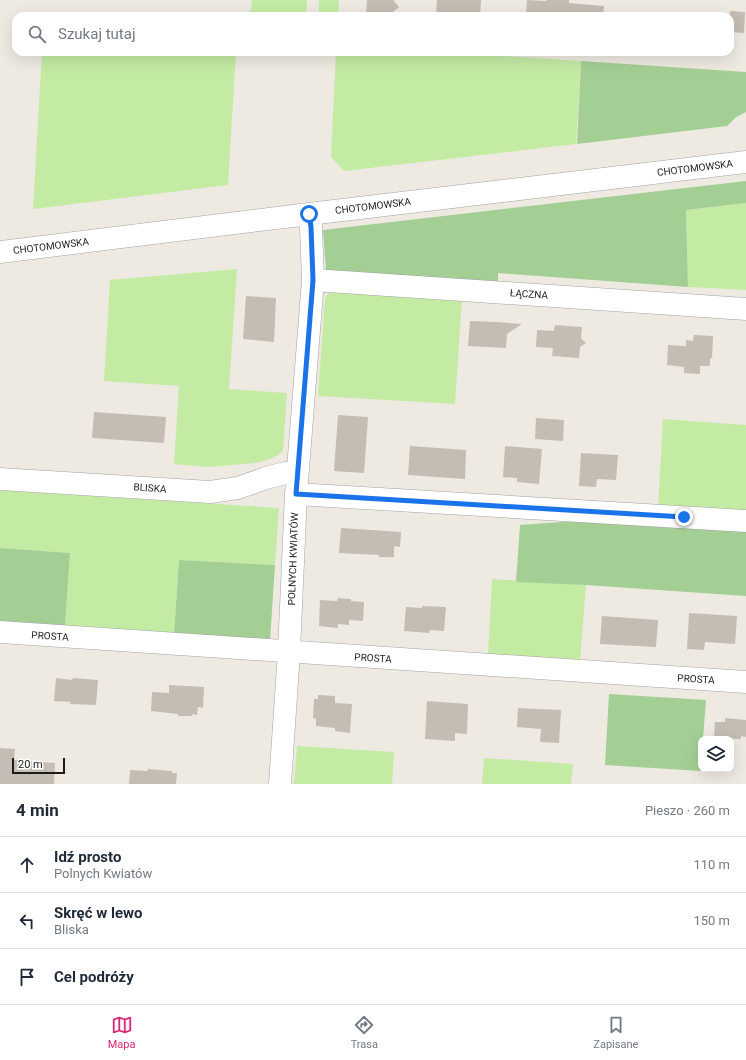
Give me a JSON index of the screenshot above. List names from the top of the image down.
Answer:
{
  "streets": {
    "street": [
      "CHOTOMOWSKA",
      "ŁĄCZNA",
      "BLISKA",
      "POLNYCH KWIATÓW",
      "PROSTA"
    ]
  },
  "crossings": [
    ["CHOTOMOWSKA", "POLNYCH KWIATÓW"],
    ["ŁĄCZNA", "POLNYCH KWIATÓW"],
    ["BLISKA", "POLNYCH KWIATÓW"],
    ["POLNYCH KWIATÓW", "PROSTA"]
  ],
  "scale_bar": "20 m",
  "page": {
    "search": "Szukaj tutaj",
    "scale": "20 m",
    "heading": ["4 min", "Pieszo · 260 m"],
    "list": [
      ["Idź prosto", "Polnych Kwiatów", "110 m"],
      ["Skręć w lewo", "Bliska", "150 m"],
      "Cel podróży"
    ],
    "nav": ["Mapa", "Trasa", "Zapisane"]
  }
}
